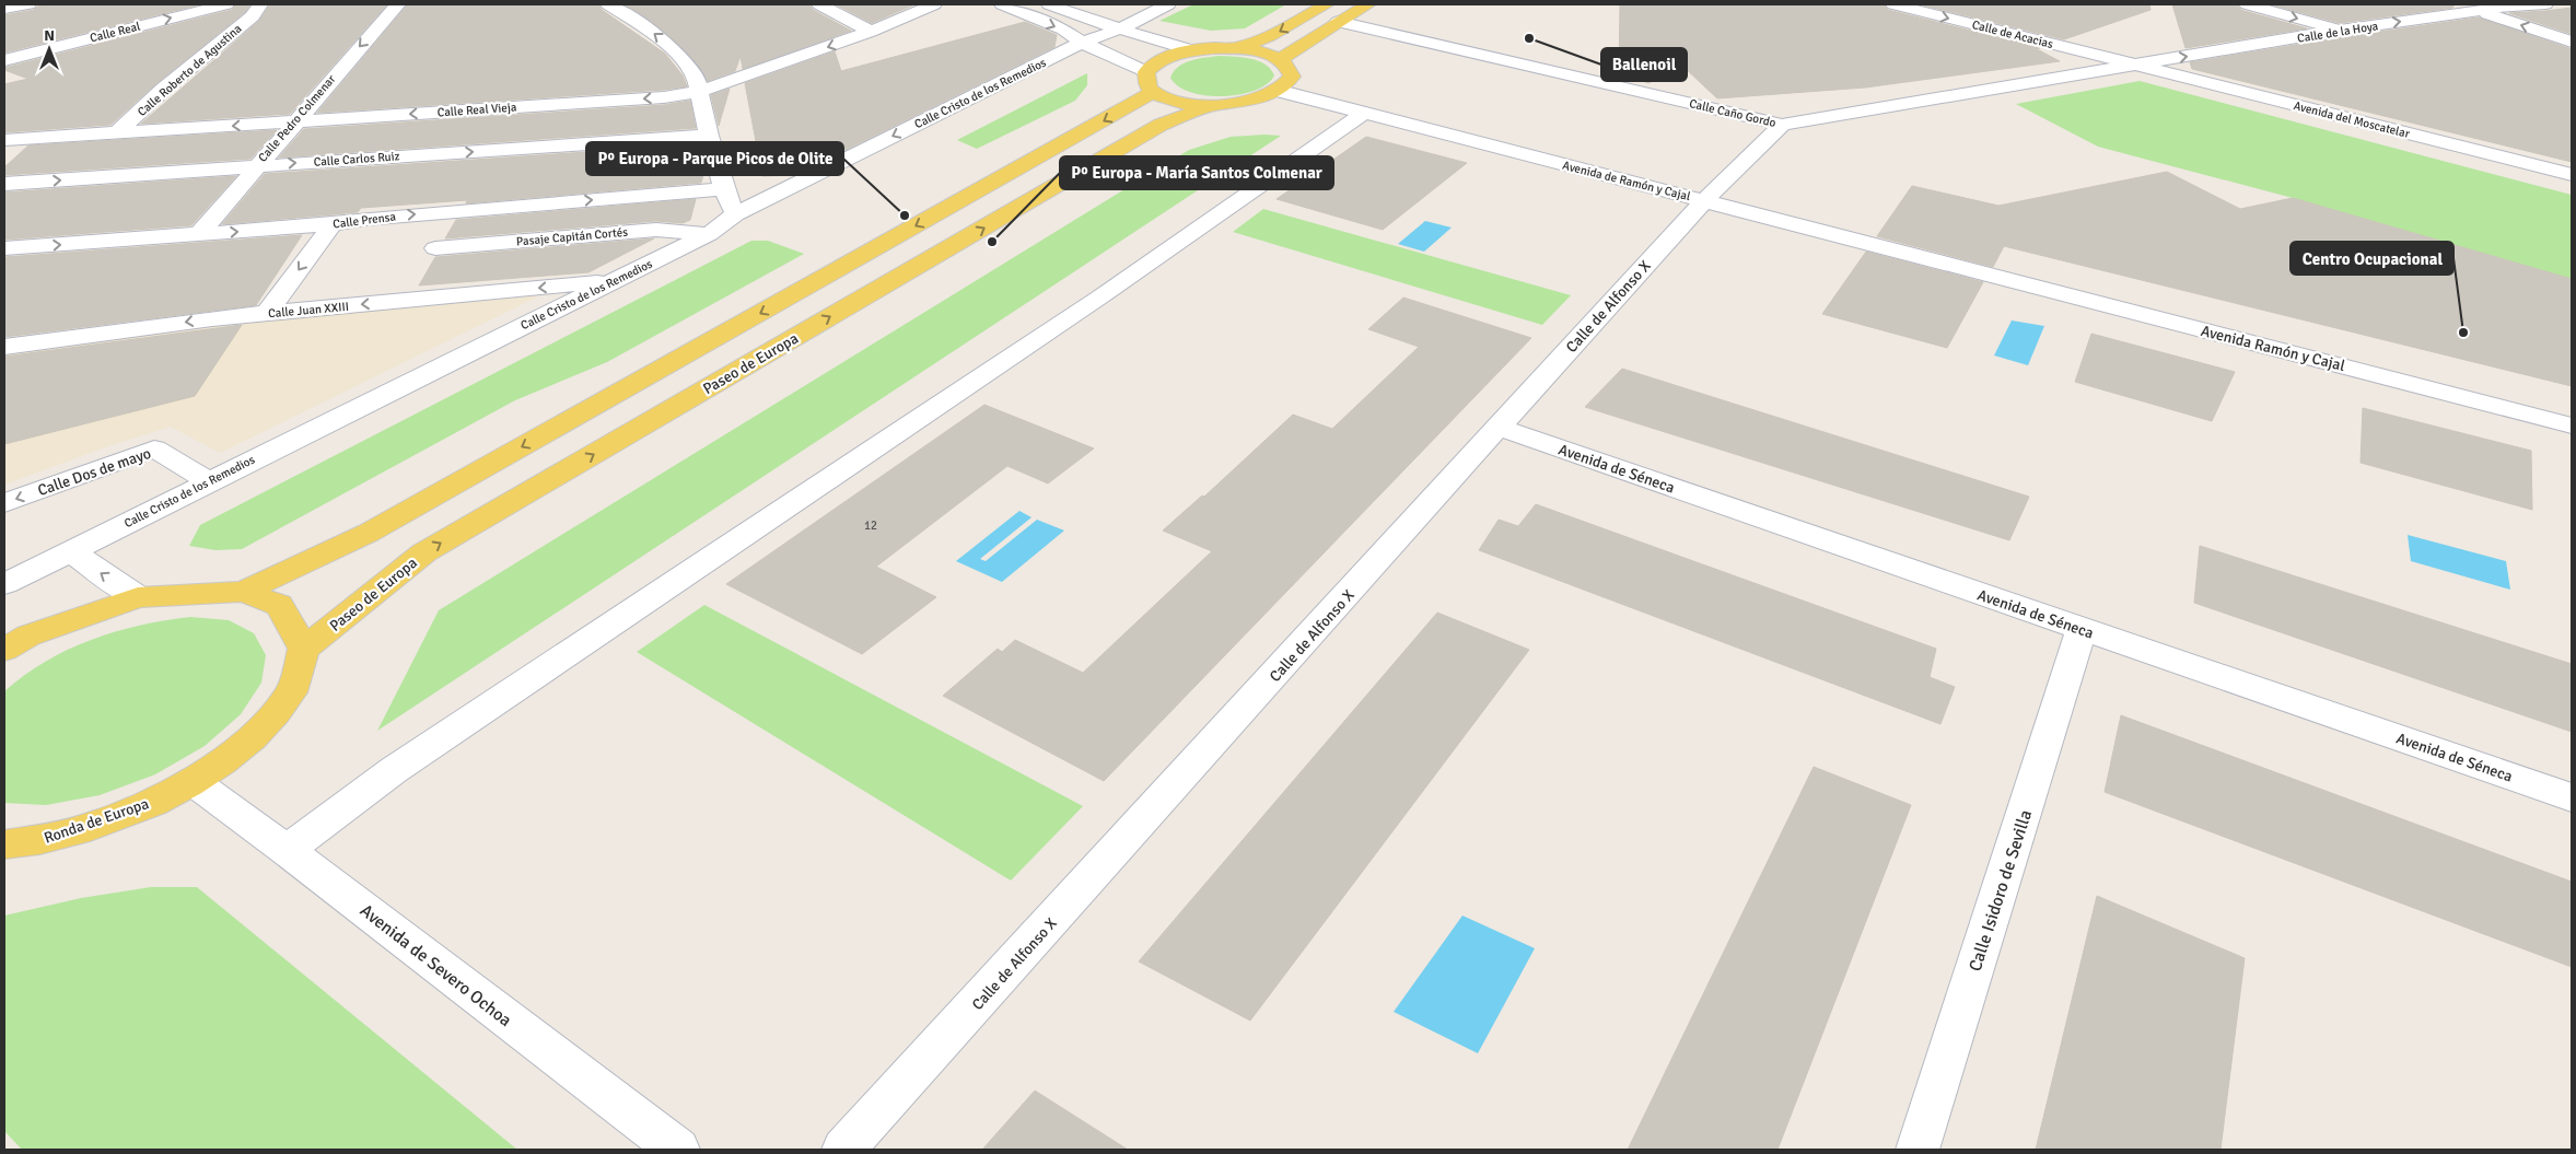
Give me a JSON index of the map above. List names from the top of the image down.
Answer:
{
  "streets": {
    "main road": ["Paseo de Europa", "Ronda de Europa"],
    "street": [
      "Calle Real",
      "Calle de la Hoya",
      "Calle de Acacias",
      "Calle Roberto de Agustina",
      "Calle Cristo de los Remedios",
      "Calle Real Vieja",
      "Calle Caño Gordo",
      "Calle Pedro Colmenar",
      "Avenida del Moscatelar",
      "Calle Carlos Ruiz",
      "Avenida de Ramón y Cajal",
      "Calle Prensa",
      "Pasaje Capitán Cortés",
      "Calle de Alfonso X",
      "Calle Juan XXIII",
      "Avenida Ramón y Cajal",
      "Avenida de Séneca",
      "Calle Dos de mayo",
      "Calle Isidoro de Sevilla",
      "Avenida de Severo Ochoa"
    ]
  },
  "crossings": [
    ["Calle de la Hoya", "Calle de Acacias"],
    ["Calle de la Hoya", "Calle Caño Gordo"],
    ["Calle de la Hoya", "Avenida del Moscatelar"],
    ["Calle de Acacias", "Calle Caño Gordo"],
    ["Calle de Acacias", "Avenida del Moscatelar"],
    ["Calle Roberto de Agustina", "Calle Real Vieja"],
    ["Calle Cristo de los Remedios", "Pasaje Capitán Cortés"],
    ["Calle Cristo de los Remedios", "Calle Juan XXIII"],
    ["Calle Cristo de los Remedios", "Calle Dos de mayo"],
    ["Calle Real Vieja", "Calle Pedro Colmenar"],
    ["Calle Caño Gordo", "Avenida del Moscatelar"],
    ["Calle Caño Gordo", "Calle de Alfonso X"],
    ["Calle Pedro Colmenar", "Calle Carlos Ruiz"],
    ["Calle Pedro Colmenar", "Calle Prensa"],
    ["Avenida de Ramón y Cajal", "Calle de Alfonso X"],
    ["Avenida de Ramón y Cajal", "Avenida Ramón y Cajal"],
    ["Calle de Alfonso X", "Avenida de Séneca"],
    ["Paseo de Europa", "Ronda de Europa"],
    ["Avenida de Séneca", "Calle Isidoro de Sevilla"],
    ["Ronda de Europa", "Avenida de Severo Ochoa"]
  ],
  "one_way": [
    "Calle Real",
    "Calle de la Hoya",
    "Calle de Acacias",
    "Calle Real Vieja",
    "Calle Pedro Colmenar",
    "Calle Carlos Ruiz",
    "Calle Prensa",
    "Calle Juan XXIII",
    "Calle Dos de mayo"
  ],
  "places": [
    "Ballenoil",
    "Pº Europa - Parque Picos de Olite",
    "Pº Europa - María Santos Colmenar",
    "Centro Ocupacional"
  ],
  "house_numbers": ["12"],
  "north": "top"
}
